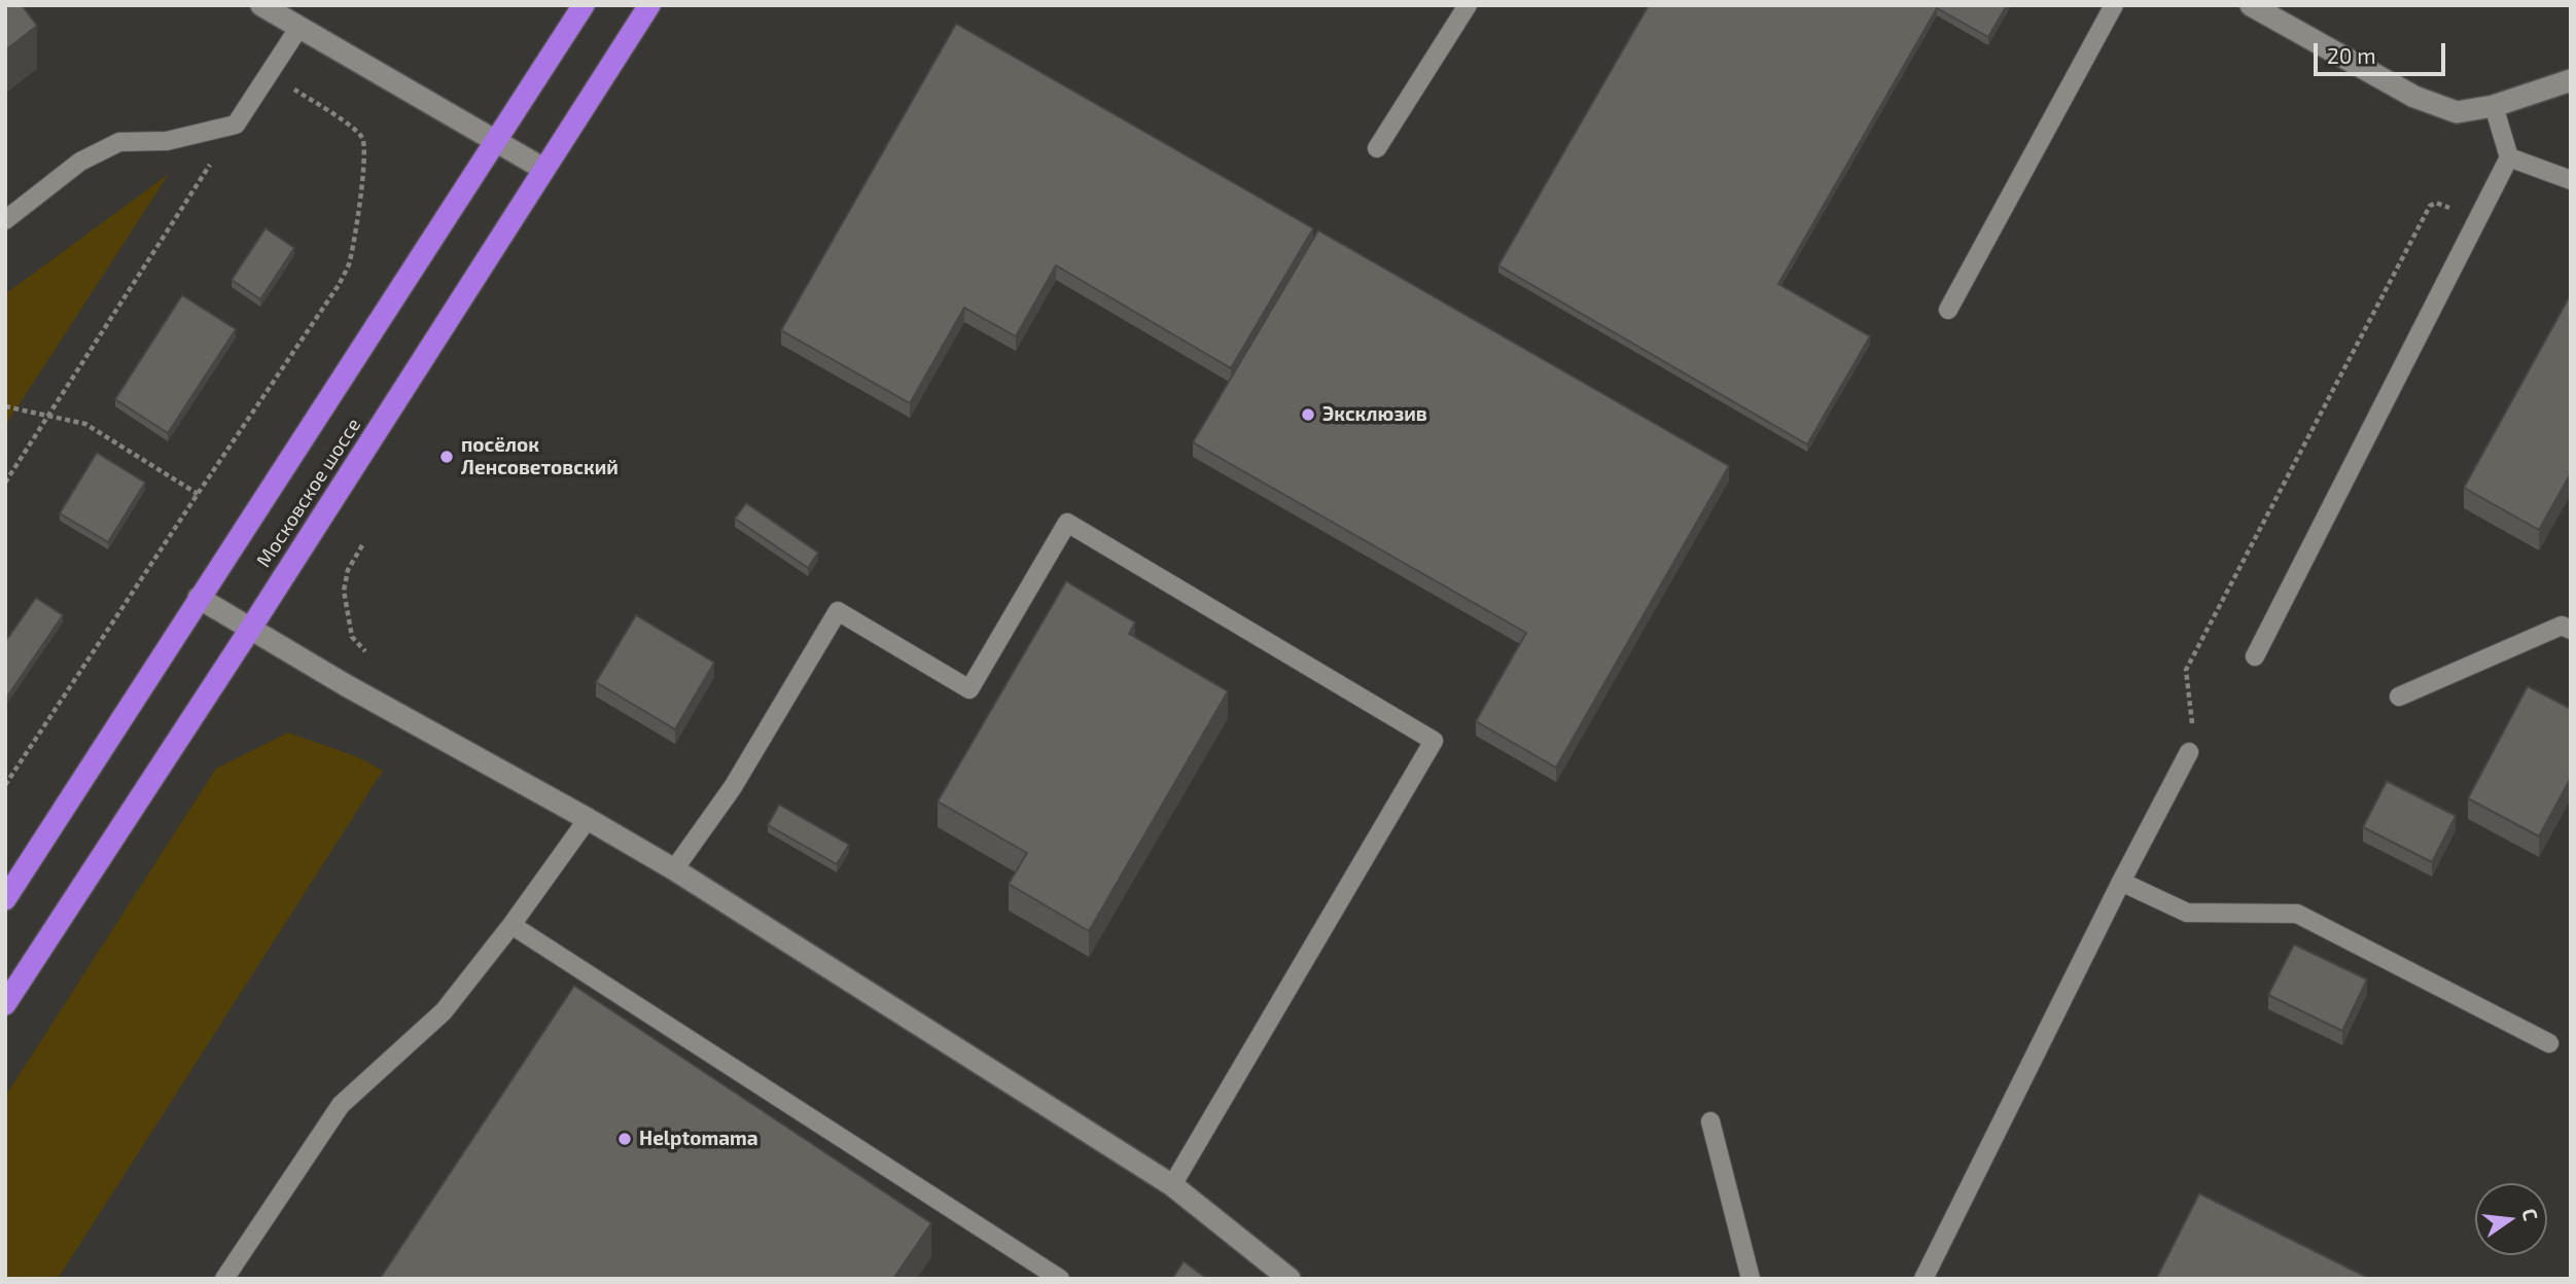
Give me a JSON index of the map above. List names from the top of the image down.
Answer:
{
  "streets": {
    "highway": ["Московское шоссе"]
  },
  "places": ["Эксклюзив", "посёлок Ленсоветовский", "Helptomama"],
  "scale_bar": "20 m",
  "north": "right"
}
